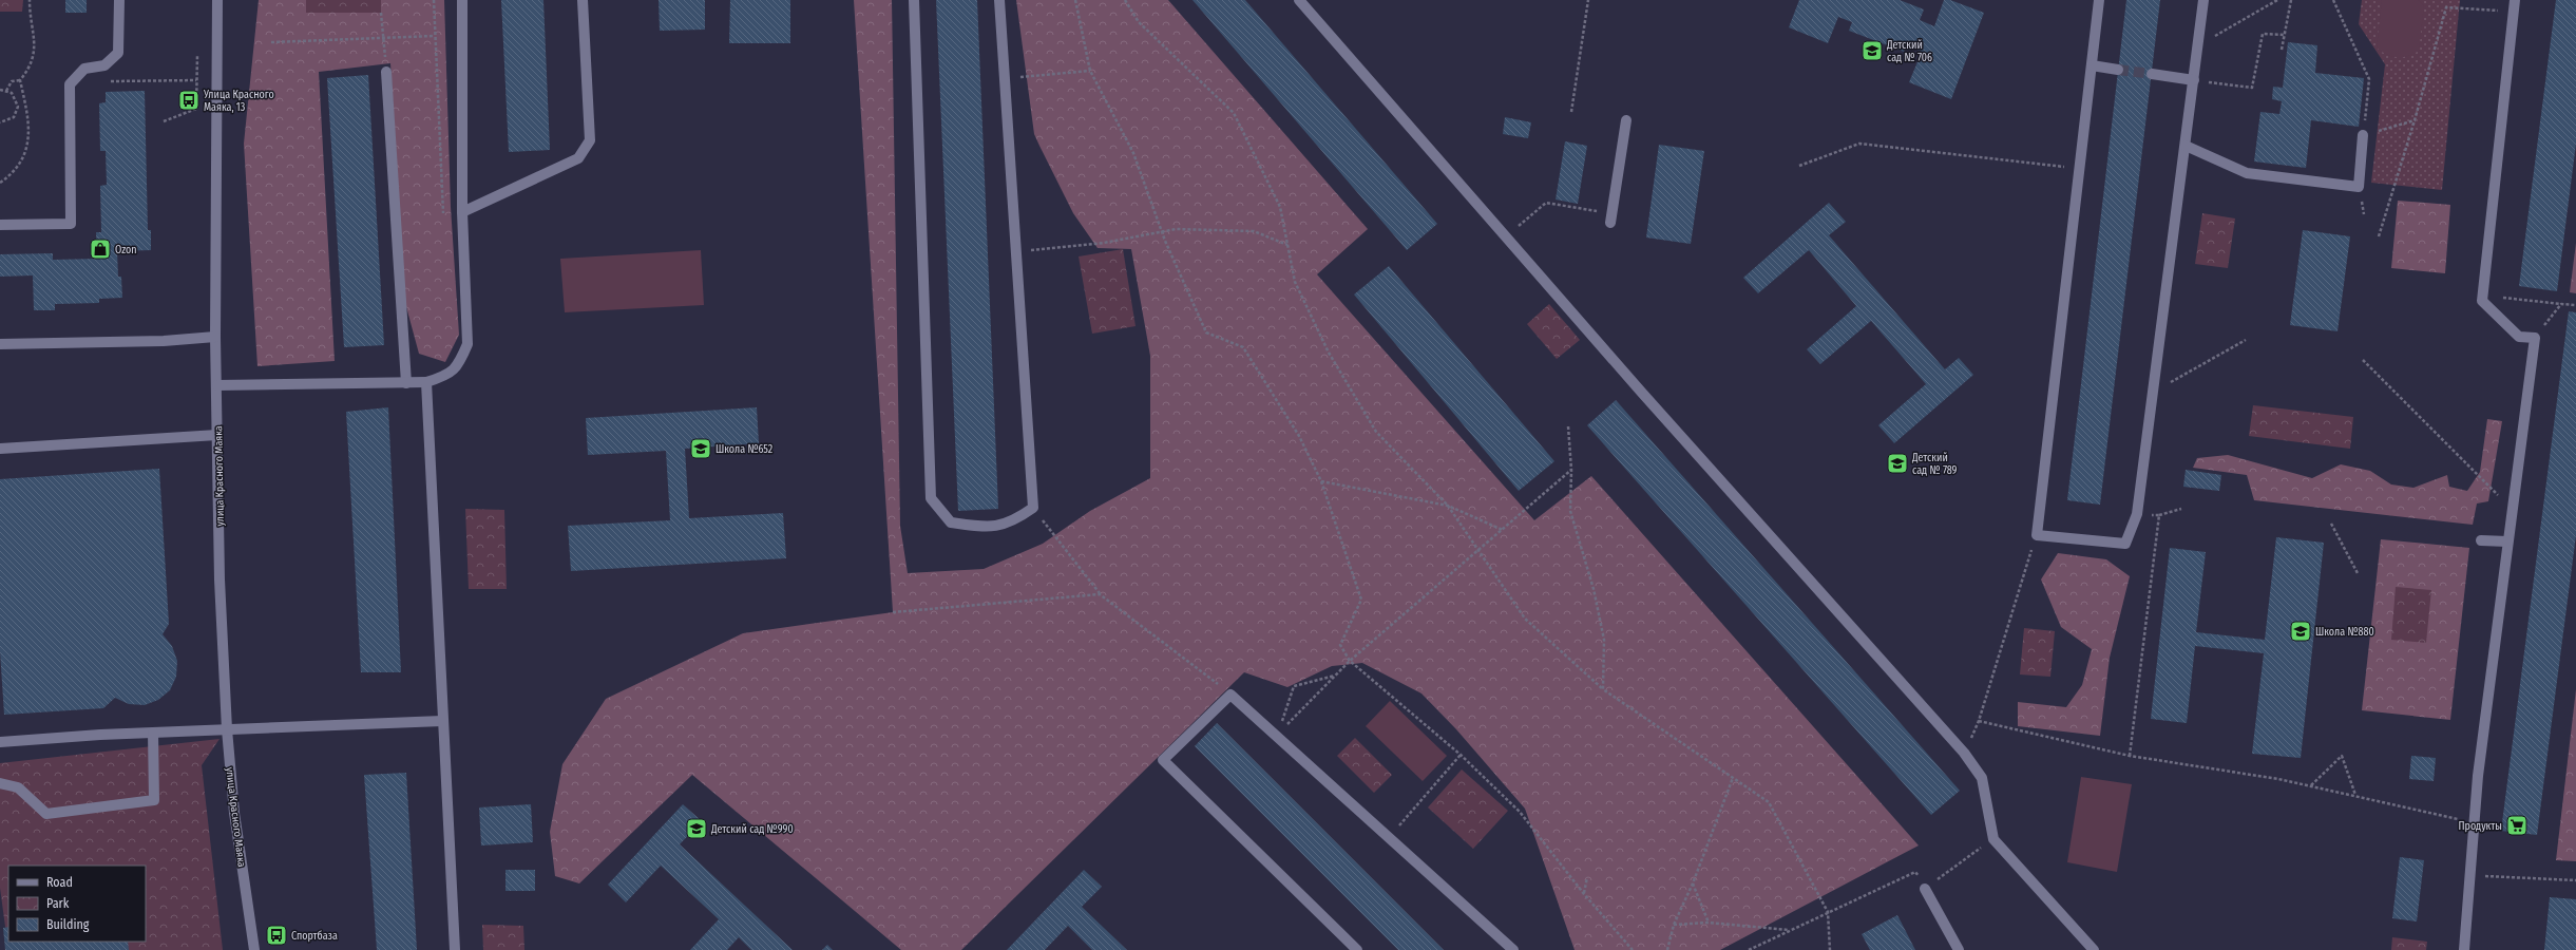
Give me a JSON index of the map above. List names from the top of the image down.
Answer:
{
  "streets": {
    "street": ["улица Красного Маяка"]
  },
  "places": {
    "school or university": [
      "Детский сад № 706",
      "Школа №652",
      "Детский сад № 789",
      "Школа №880",
      "Детский сад №990"
    ],
    "bus stop": ["Улица Красного Маяка, 13", "Спортбаза"],
    "shop": ["Ozon"],
    "supermarket": ["Продукты"]
  },
  "legend": ["Road", "Park", "Building"]
}
